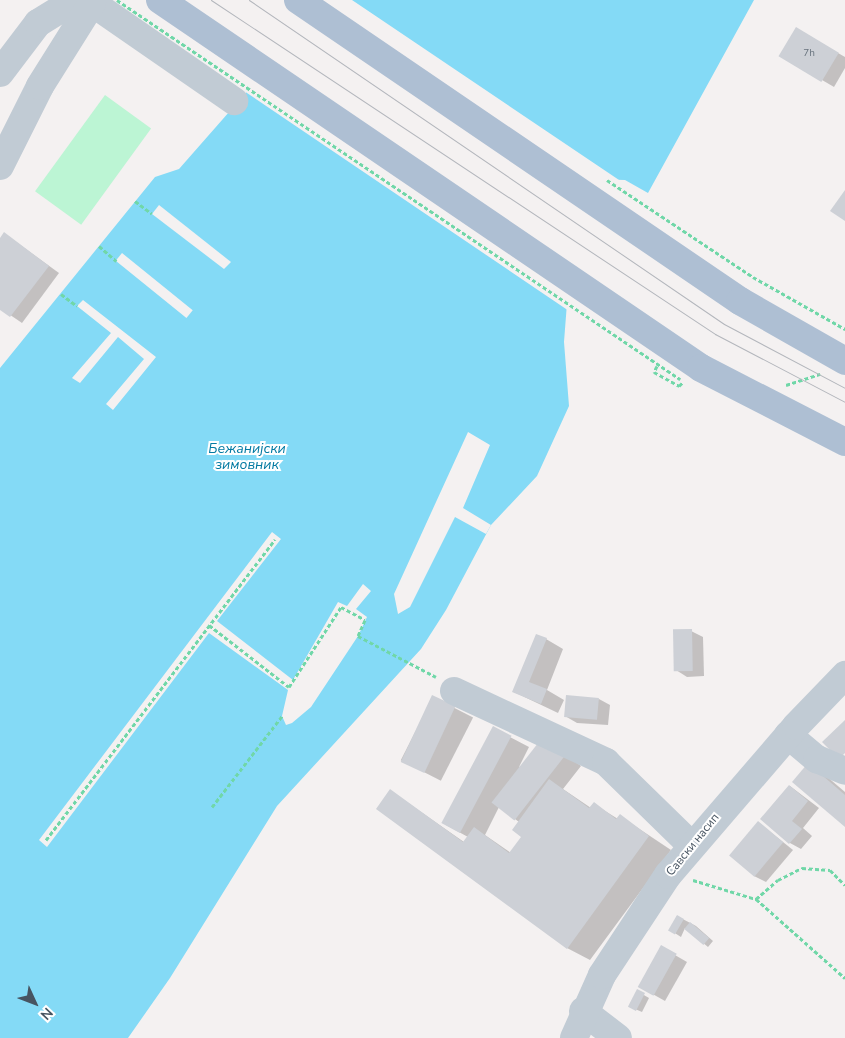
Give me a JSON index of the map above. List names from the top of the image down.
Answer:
{
  "streets": {
    "street": ["Савски насип"]
  },
  "water": ["Бежанијски зимовник"],
  "house_numbers": ["7h"],
  "north": "bottom right"
}
